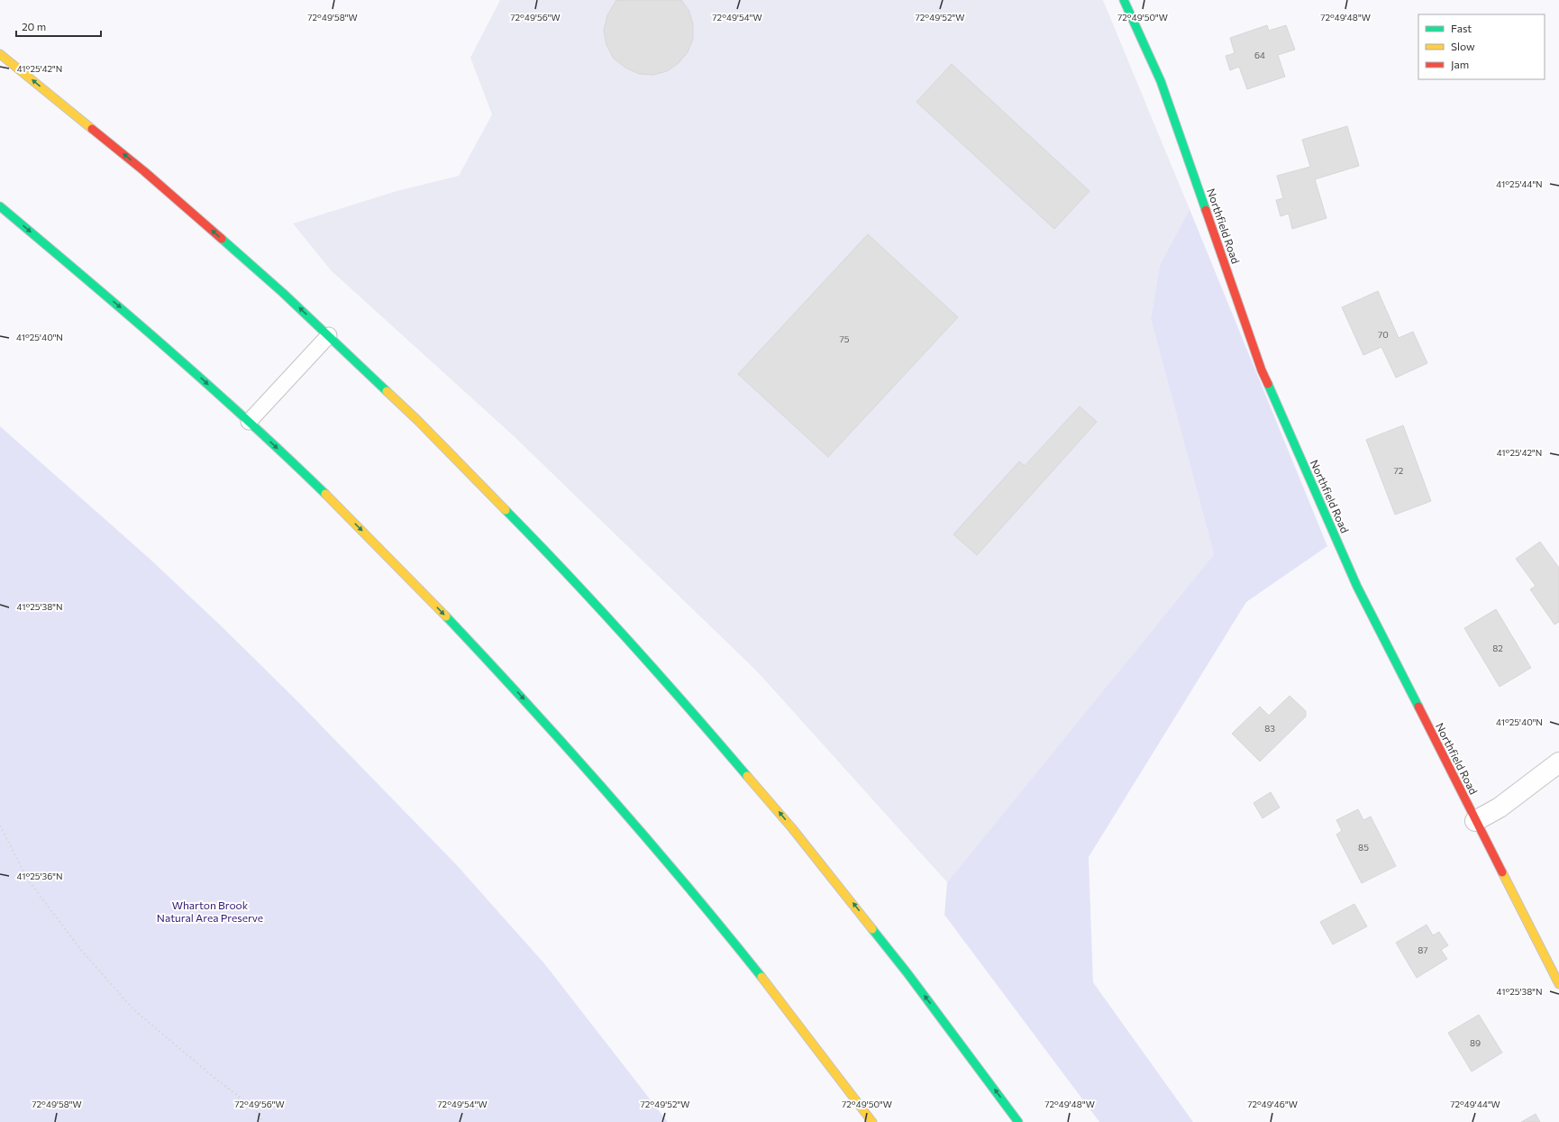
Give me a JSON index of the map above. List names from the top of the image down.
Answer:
{
  "streets": {
    "main road": ["Northfield Road"]
  },
  "parks": ["Wharton Brook Natural Area Preserve"],
  "house_numbers": [
    "64",
    "70",
    "75",
    "72",
    "82",
    "83",
    "85",
    "87",
    "89"
  ],
  "legend": ["Fast", "Slow", "Jam"],
  "scale_bar": "20 m",
  "coordinates": [
    "72°49'58\"W",
    "72°49'56\"W",
    "72°49'54\"W",
    "72°49'52\"W",
    "72°49'50\"W",
    "72°49'48\"W",
    "41°25'42\"N",
    "41°25'44\"N",
    "41°25'40\"N",
    "41°25'38\"N",
    "41°25'36\"N",
    "72°49'46\"W",
    "72°49'44\"W"
  ]
}
